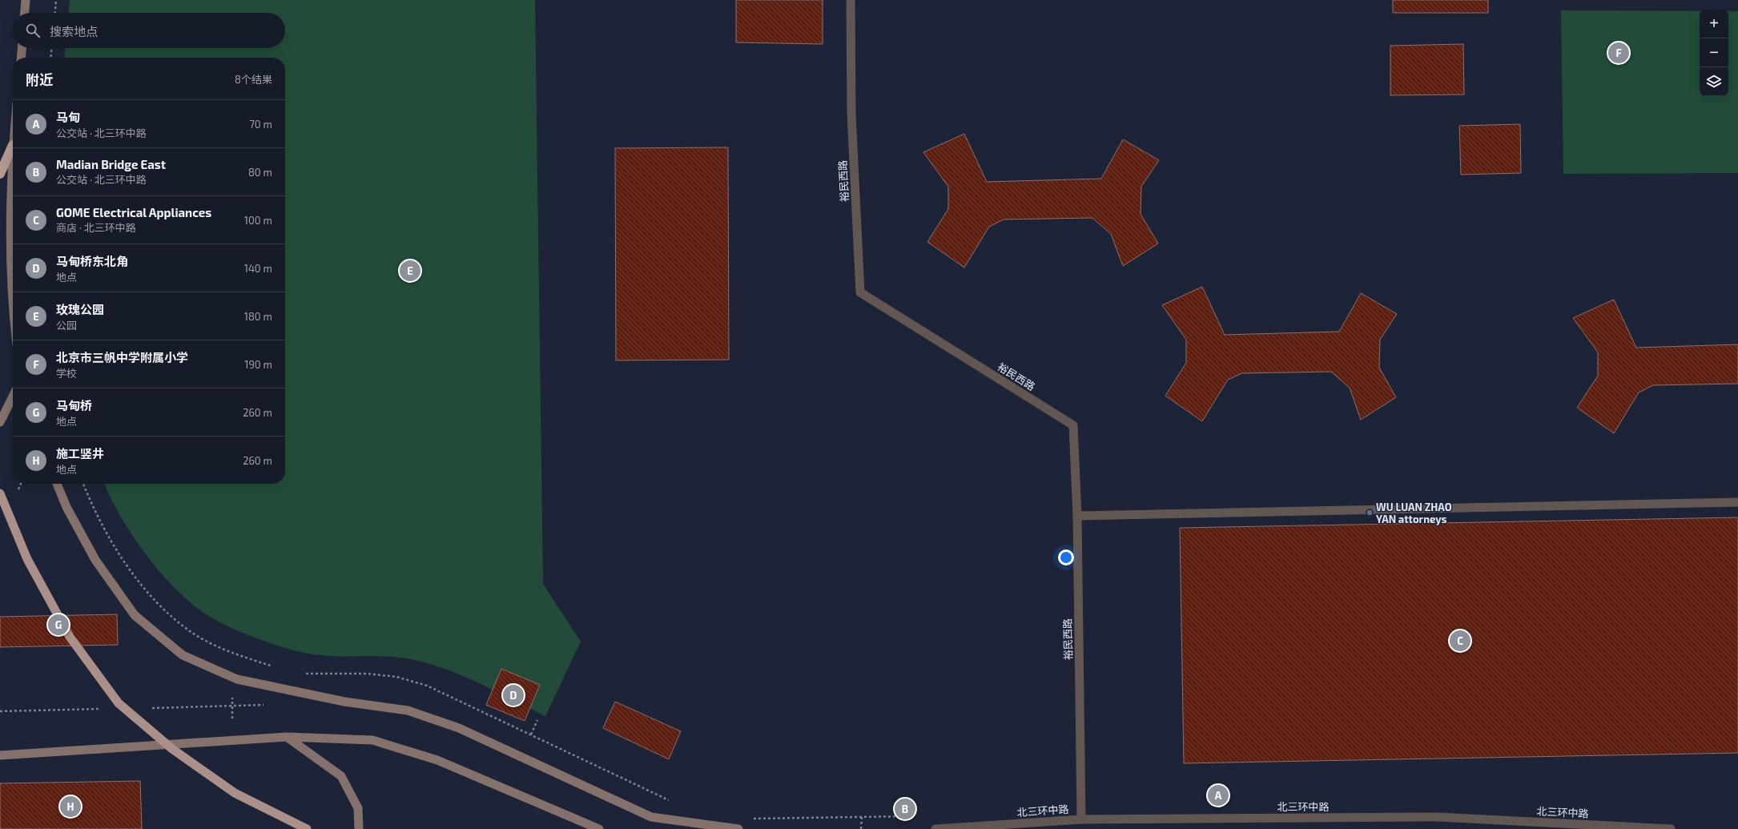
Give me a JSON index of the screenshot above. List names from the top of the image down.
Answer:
{
  "streets": {
    "street": ["裕民西路", "北三环中路"]
  },
  "crossings": [
    ["裕民西路", "北三环中路"]
  ],
  "places": ["WU LUAN ZHAO YAN attorneys"],
  "page": {
    "map_buttons": ["+", "−"],
    "search": "搜索地点",
    "pins": [
      "F",
      "E",
      "G",
      "C",
      "D",
      "A",
      "H",
      "B"
    ],
    "heading": ["附近", "8个结果"],
    "list": [
      {
        "mark": "A",
        "name": "马甸",
        "note": "公交站 · 北三环中路",
        "value": "70 m"
      },
      {
        "mark": "B",
        "name": "Madian Bridge East",
        "note": "公交站 · 北三环中路",
        "value": "80 m"
      },
      {
        "mark": "C",
        "name": "GOME Electrical Appliances",
        "note": "商店 · 北三环中路",
        "value": "100 m"
      },
      {
        "mark": "D",
        "name": "马甸桥东北角",
        "note": "地点",
        "value": "140 m"
      },
      {
        "mark": "E",
        "name": "玫瑰公园",
        "note": "公园",
        "value": "180 m"
      },
      {
        "mark": "F",
        "name": "北京市三帆中学附属小学",
        "note": "学校",
        "value": "190 m"
      },
      {
        "mark": "G",
        "name": "马甸桥",
        "note": "地点",
        "value": "260 m"
      },
      {
        "mark": "H",
        "name": "施工竖井",
        "note": "地点",
        "value": "260 m"
      }
    ]
  }
}
